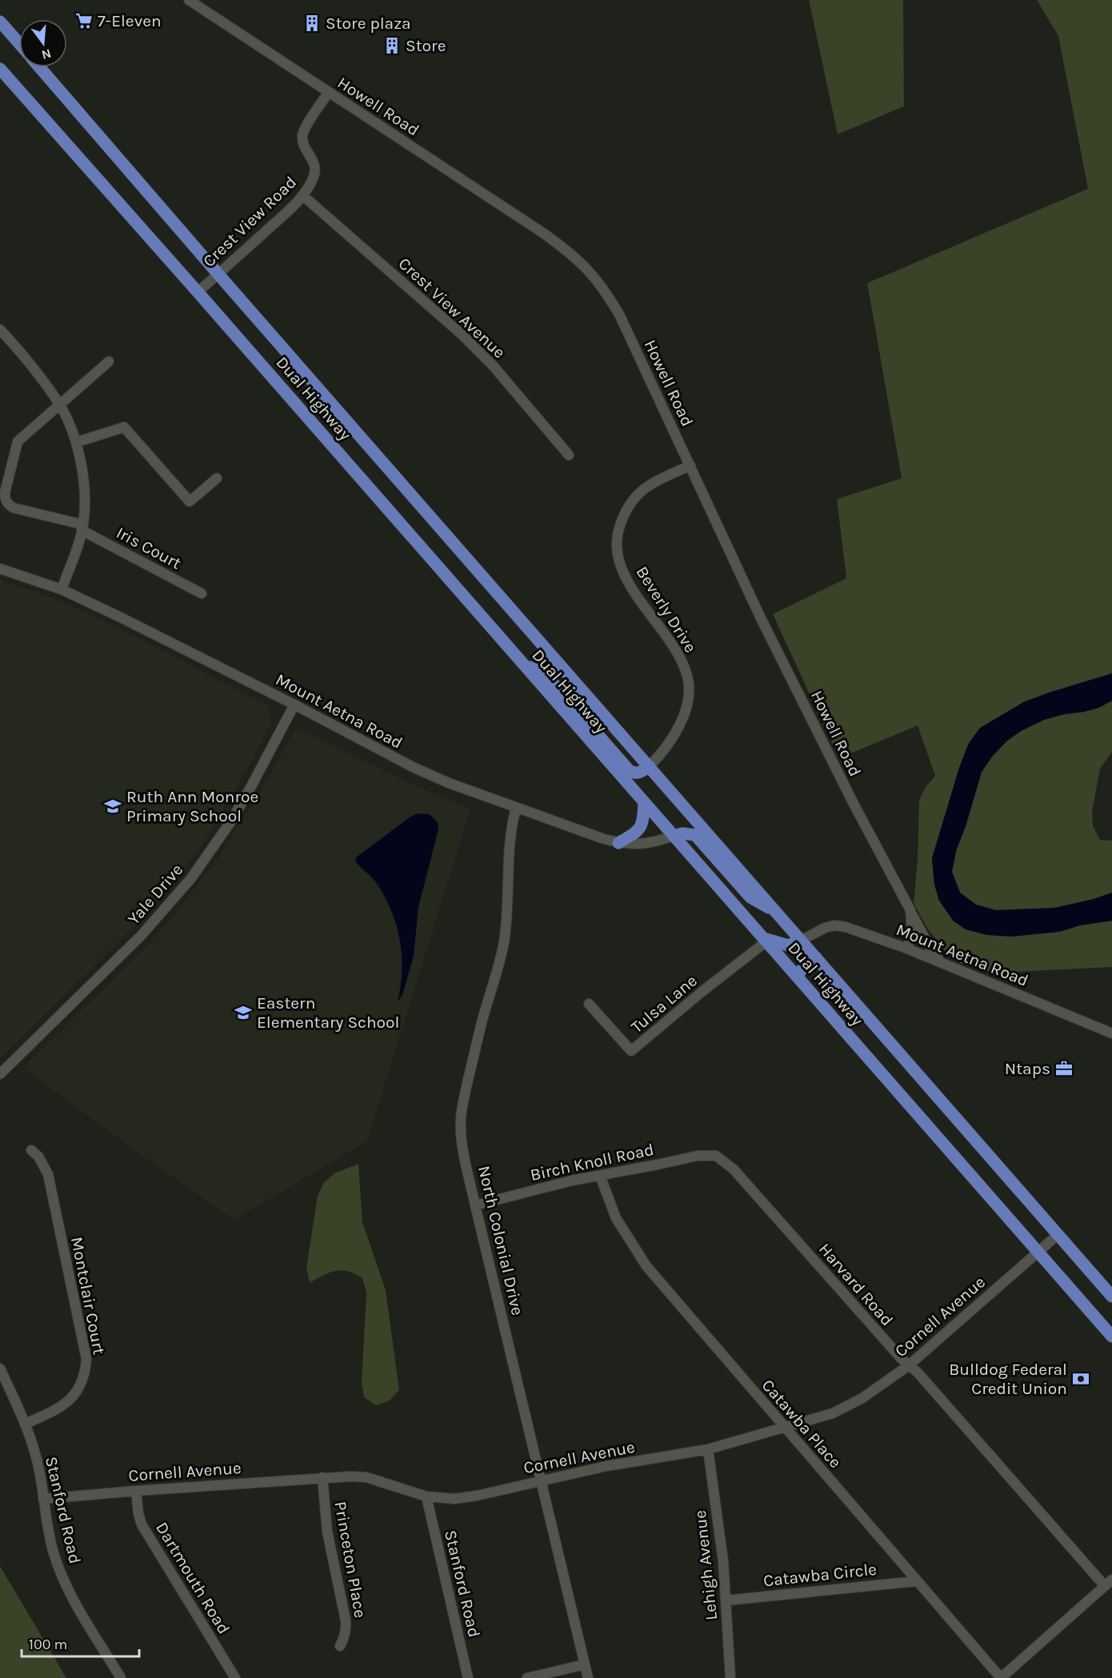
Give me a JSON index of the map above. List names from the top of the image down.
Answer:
{
  "streets": {
    "main road": ["Dual Highway"],
    "street": [
      "Howell Road",
      "Crest View Road",
      "Crest View Avenue",
      "Iris Court",
      "Beverly Drive",
      "Mount Aetna Road",
      "Yale Drive",
      "Tulsa Lane",
      "Birch Knoll Road",
      "North Colonial Drive",
      "Harvard Road",
      "Montclair Court",
      "Cornell Avenue",
      "Catawba Place",
      "Stanford Road",
      "Princeton Place",
      "Lehigh Avenue",
      "Catawba Circle",
      "Dartmouth Road"
    ]
  },
  "crossings": [
    ["Howell Road", "Crest View Road"],
    ["Howell Road", "Beverly Drive"],
    ["Howell Road", "Mount Aetna Road"],
    ["Crest View Road", "Crest View Avenue"],
    ["Crest View Road", "Dual Highway"],
    ["Dual Highway", "Beverly Drive"],
    ["Dual Highway", "Mount Aetna Road"],
    ["Dual Highway", "Tulsa Lane"],
    ["Dual Highway", "Cornell Avenue"],
    ["Mount Aetna Road", "Yale Drive"],
    ["Mount Aetna Road", "North Colonial Drive"],
    ["Birch Knoll Road", "North Colonial Drive"],
    ["Birch Knoll Road", "Harvard Road"],
    ["Birch Knoll Road", "Catawba Place"],
    ["North Colonial Drive", "Cornell Avenue"],
    ["Harvard Road", "Cornell Avenue"],
    ["Montclair Court", "Stanford Road"],
    ["Cornell Avenue", "Catawba Place"],
    ["Cornell Avenue", "Stanford Road"],
    ["Cornell Avenue", "Princeton Place"],
    ["Cornell Avenue", "Lehigh Avenue"],
    ["Cornell Avenue", "Dartmouth Road"],
    ["Catawba Place", "Catawba Circle"],
    ["Lehigh Avenue", "Catawba Circle"]
  ],
  "places": {
    "supermarket": ["7-Eleven"],
    "building": ["Store plaza", "Store"],
    "school or university": ["Ruth Ann Monroe Primary School", "Eastern Elementary School"],
    "office": ["Ntaps"],
    "bank": ["Bulldog Federal Credit Union"]
  },
  "scale_bar": "100 m",
  "north": "bottom"
}
